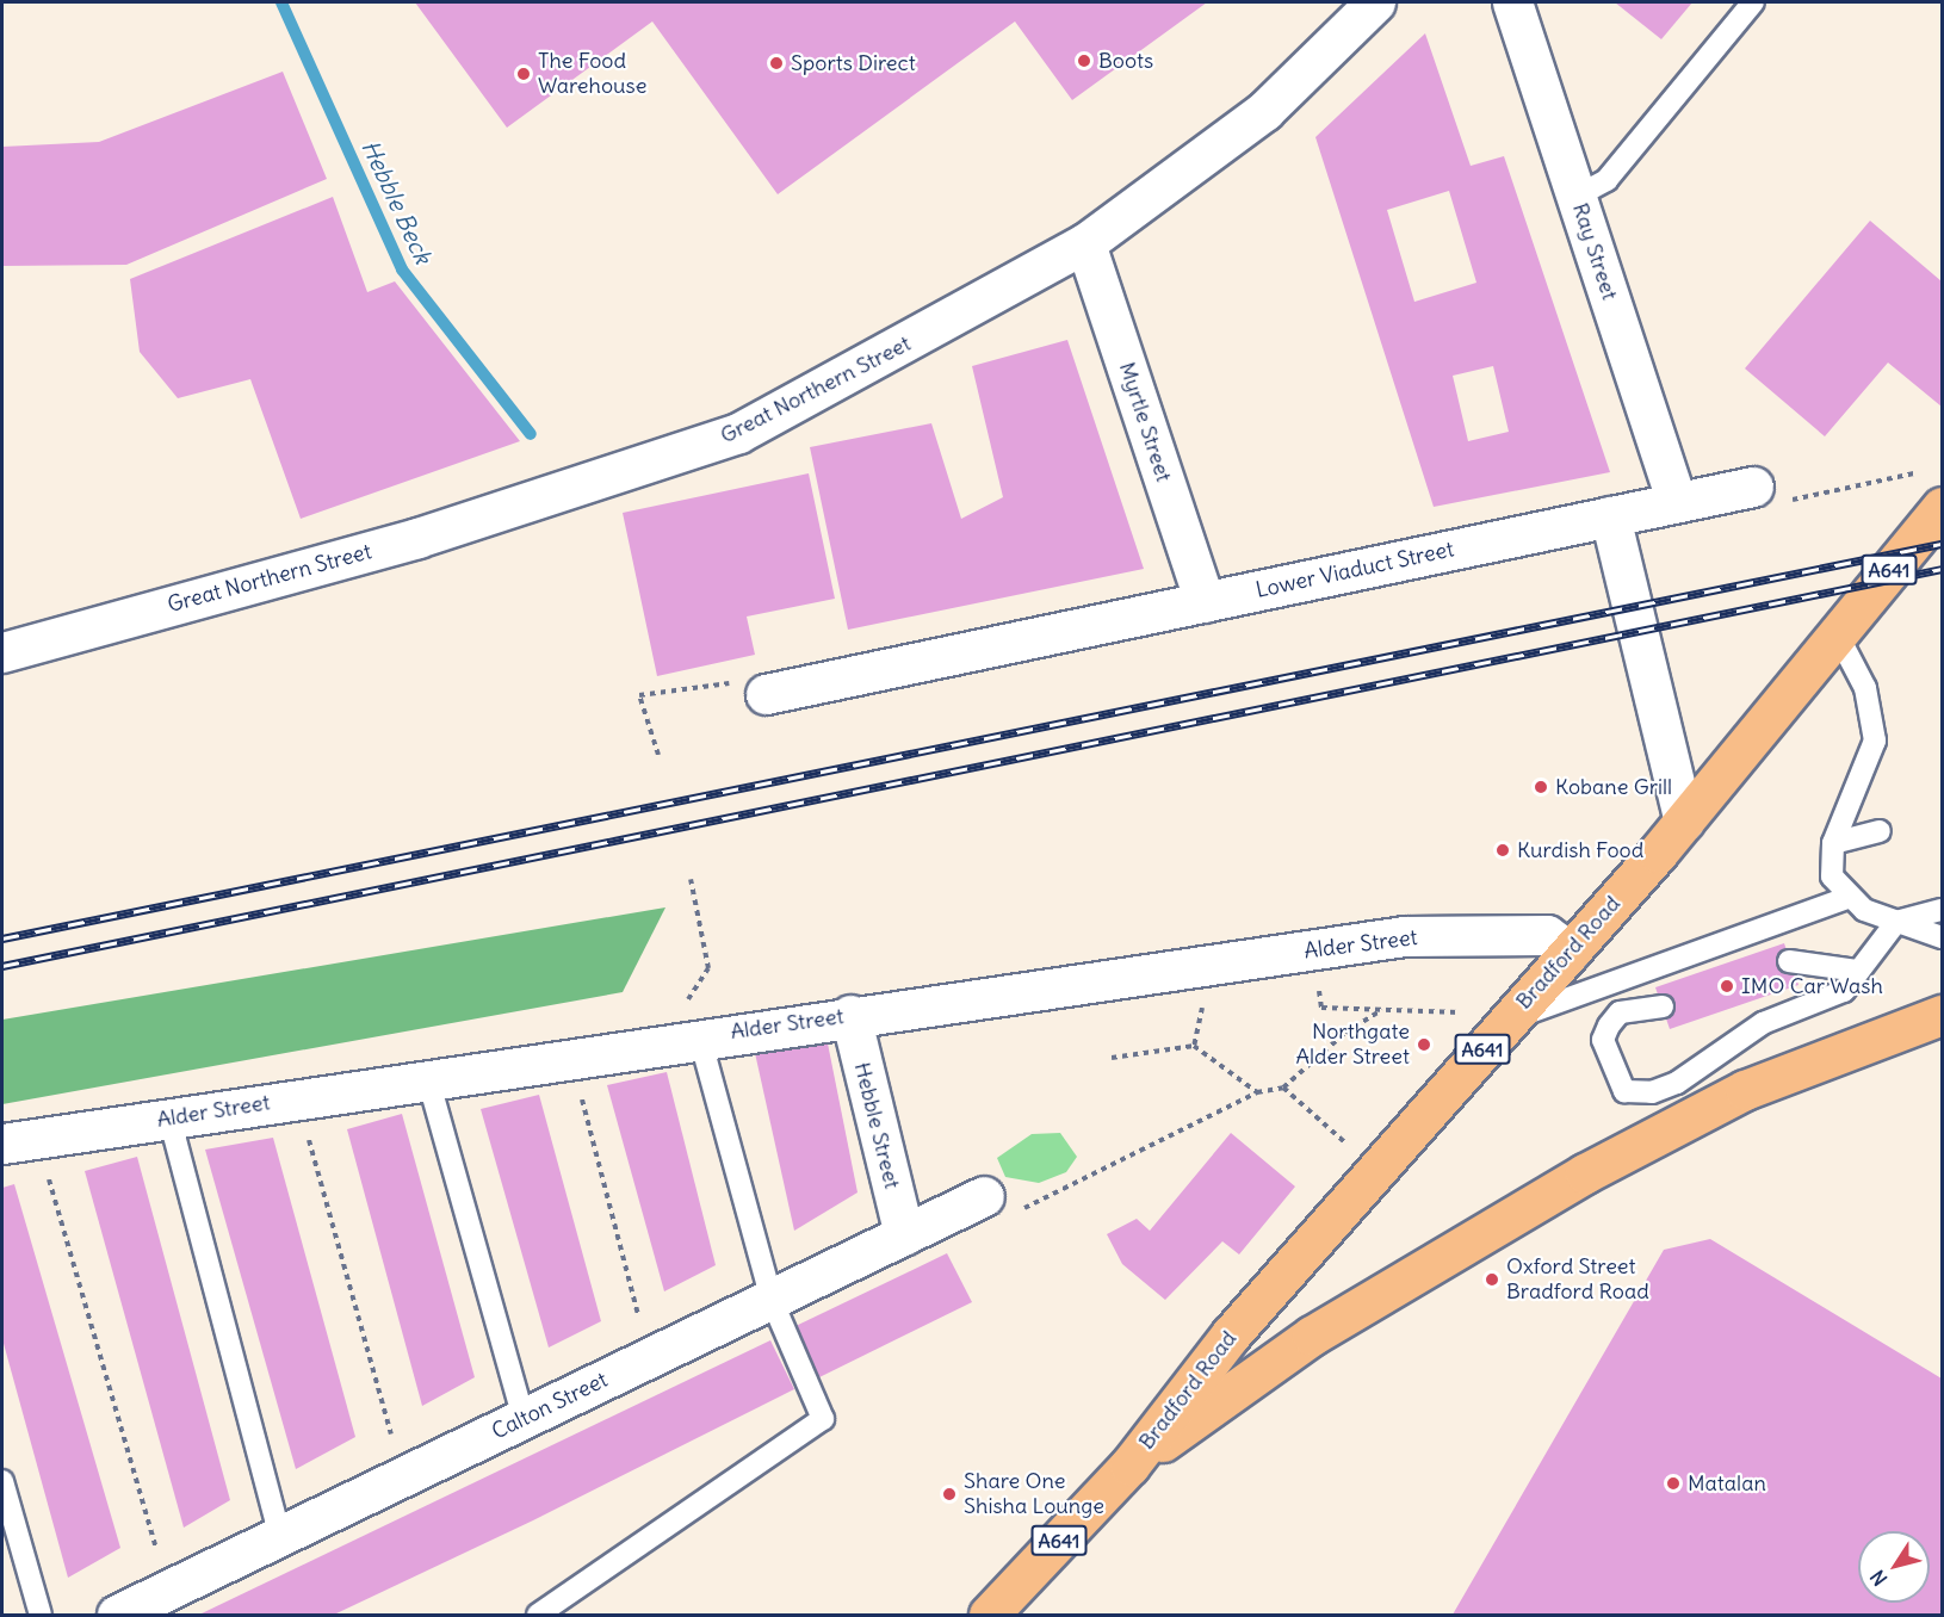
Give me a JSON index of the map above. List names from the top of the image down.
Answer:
{
  "streets": {
    "main road": ["A641", "Bradford Road"],
    "street": [
      "Ray Street",
      "Great Northern Street",
      "Myrtle Street",
      "Lower Viaduct Street",
      "Alder Street",
      "Hebble Street",
      "Calton Street"
    ]
  },
  "crossings": [
    ["Ray Street", "Lower Viaduct Street"],
    ["Great Northern Street", "Myrtle Street"],
    ["Myrtle Street", "Lower Viaduct Street"],
    ["A641", "Bradford Road"],
    ["Alder Street", "Bradford Road"],
    ["Alder Street", "Hebble Street"],
    ["Hebble Street", "Calton Street"]
  ],
  "water": ["Hebble Beck"],
  "places": [
    "Boots",
    "Sports Direct",
    "The Food Warehouse",
    "Kobane Grill",
    "Kurdish Food",
    "IMO Car Wash",
    "Northgate Alder Street",
    "Oxford Street Bradford Road",
    "Matalan",
    "Share One Shisha Lounge"
  ],
  "north": "bottom left"
}
